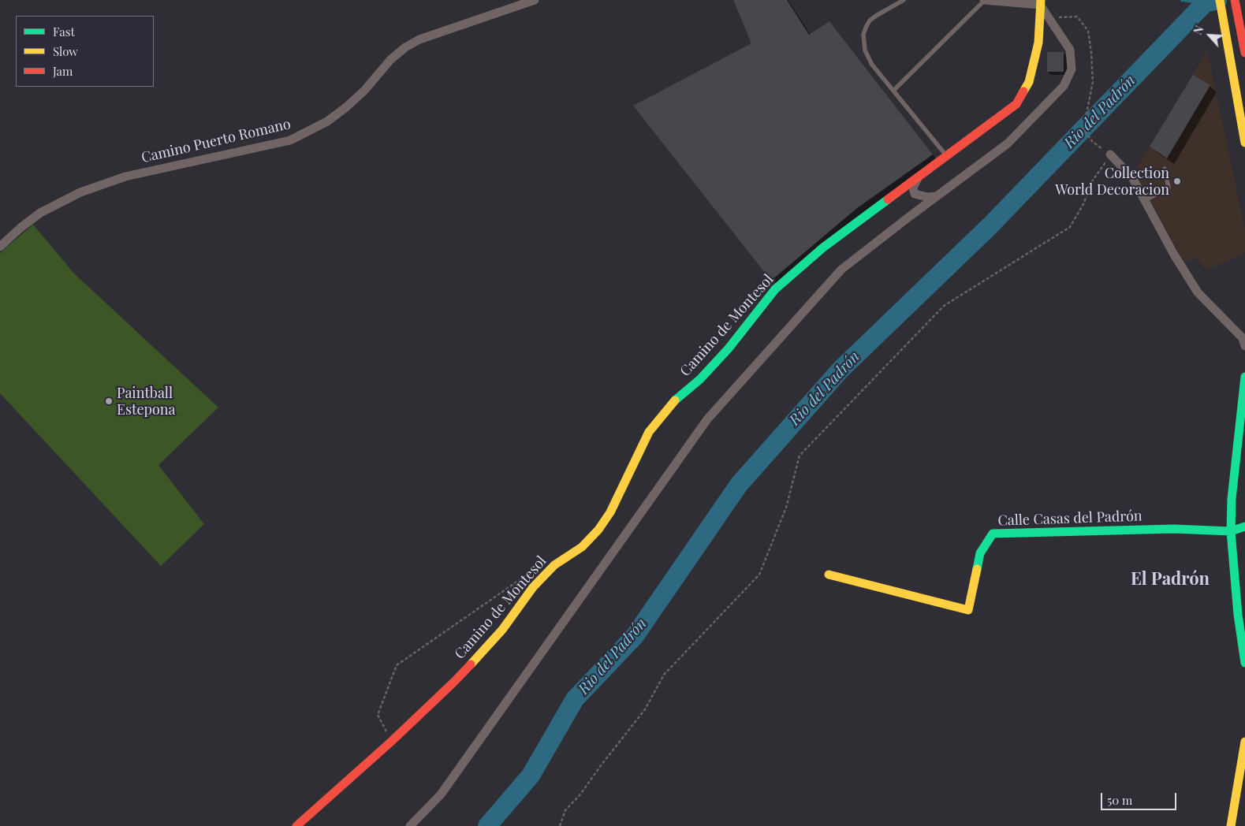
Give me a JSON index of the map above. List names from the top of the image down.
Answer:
{
  "streets": {
    "main road": ["Camino de Montesol", "Calle Casas del Padrón"],
    "street": ["Camino Puerto Romano"]
  },
  "districts": ["El Padrón"],
  "water": ["Rio del Padrón"],
  "places": ["Collection World Decoracion", "Paintball Estepona"],
  "legend": ["Fast", "Slow", "Jam"],
  "scale_bar": "50 m",
  "north": "top left"
}
